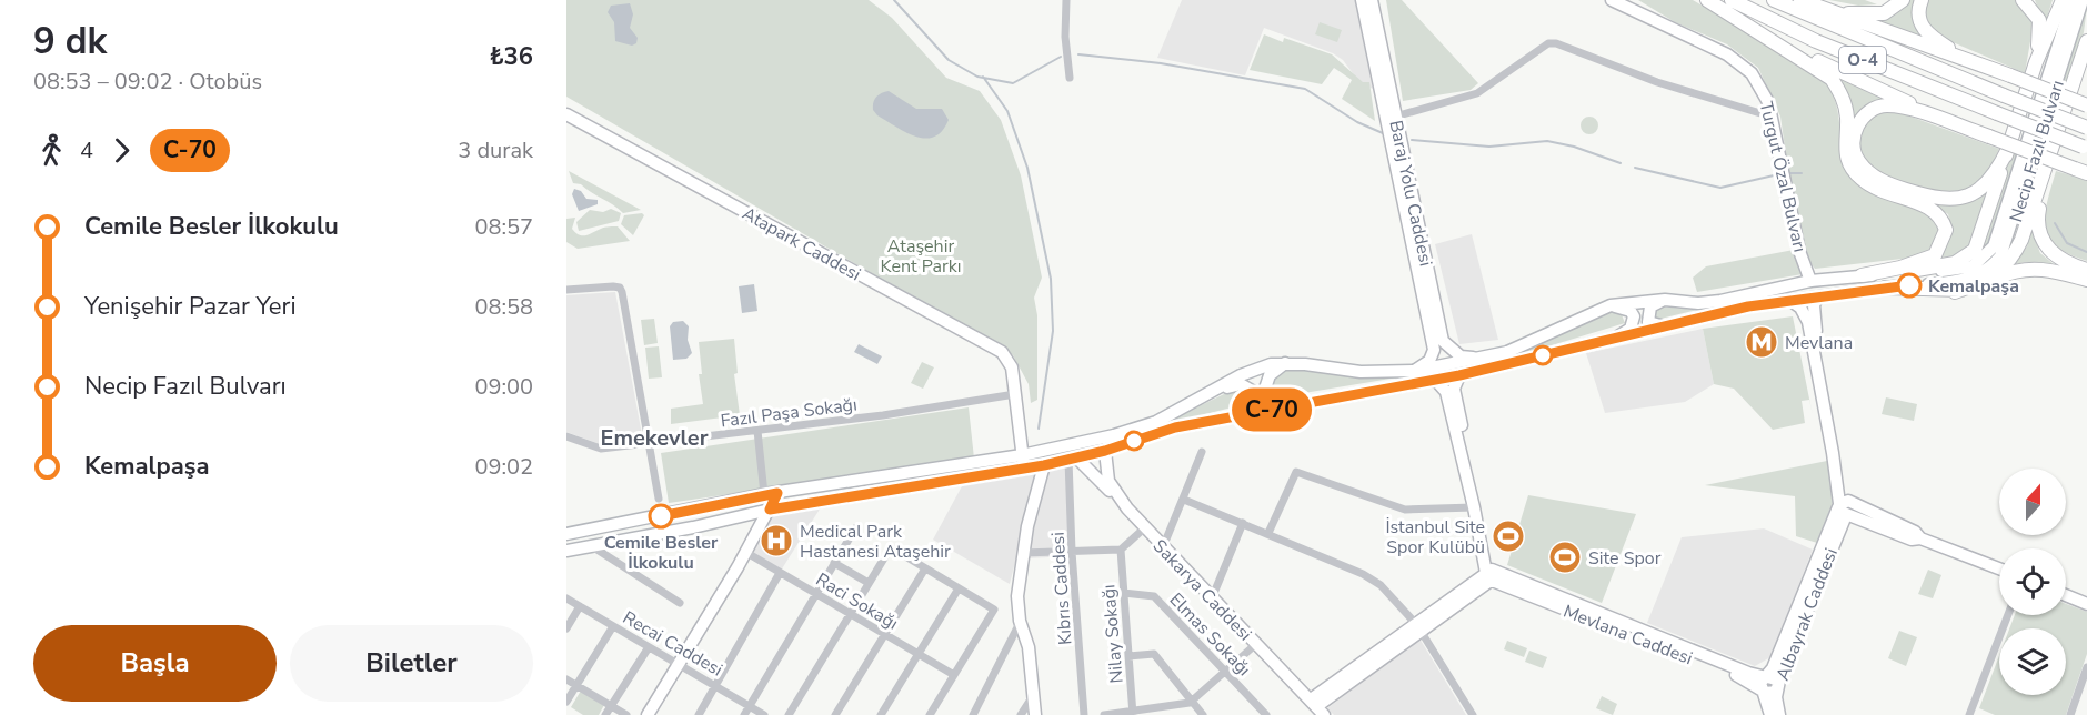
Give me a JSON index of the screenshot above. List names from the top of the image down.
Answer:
{
  "streets": {
    "highway": ["O-4"],
    "main road": [
      "Necip Fazıl Bulvarı",
      "Turgut Özal Bulvarı",
      "Baraj Yolu Caddesi",
      "Atapark Caddesi",
      "Sakarya Caddesi",
      "Albayrak Caddesi",
      "Mevlana Caddesi"
    ],
    "street": [
      "Fazıl Paşa Sokağı",
      "Kıbrıs Caddesi",
      "Raci Sokağı",
      "Nilay Sokağı",
      "Elmas Sokağı",
      "Recai Caddesi"
    ]
  },
  "crossings": [
    ["Necip Fazıl Bulvarı", "Turgut Özal Bulvarı"],
    ["Necip Fazıl Bulvarı", "Baraj Yolu Caddesi"],
    ["Necip Fazıl Bulvarı", "Atapark Caddesi"],
    ["Necip Fazıl Bulvarı", "Kıbrıs Caddesi"],
    ["Necip Fazıl Bulvarı", "Sakarya Caddesi"],
    ["Atapark Caddesi", "Fazıl Paşa Sokağı"],
    ["Albayrak Caddesi", "Mevlana Caddesi"],
    ["Nilay Sokağı", "Elmas Sokağı"]
  ],
  "districts": ["Emekevler"],
  "parks": ["Ataşehir Kent Parkı"],
  "places": {
    "other": ["Kemalpaşa", "Cemile Besler İlkokulu"],
    "metro station": ["Mevlana"],
    "sports": ["İstanbul Site Spor Kulübü", "Site Spor"],
    "hospital": ["Medical Park Hastanesi Ataşehir"]
  },
  "lines": ["bus line C-70"],
  "north": "top",
  "page": {
    "heading": ["9 dk", "08:53 – 09:02 · Otobüs", "₺36"],
    "on_map": "C-70",
    "legs": ["4", "C-70", "3 durak"],
    "list": [
      {
        "name": "Cemile Besler İlkokulu",
        "value": "08:57"
      },
      {
        "name": "Yenişehir Pazar Yeri",
        "value": "08:58"
      },
      {
        "name": "Necip Fazıl Bulvarı",
        "value": "09:00"
      },
      {
        "name": "Kemalpaşa",
        "value": "09:02"
      }
    ],
    "buttons": ["Başla", "Biletler"]
  }
}
